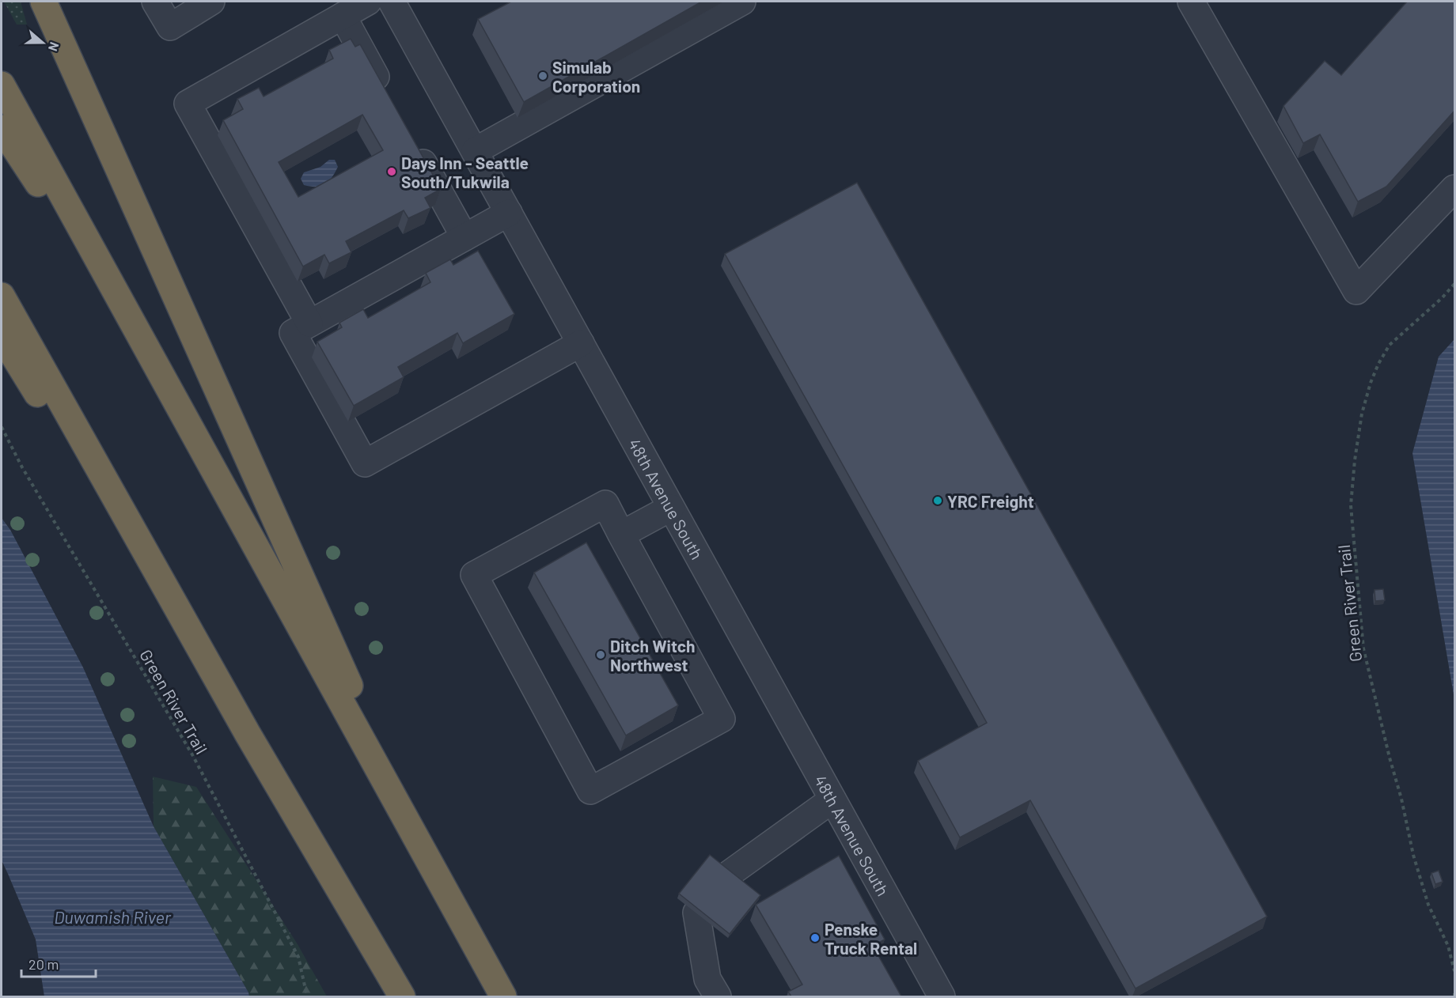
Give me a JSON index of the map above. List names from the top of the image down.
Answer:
{
  "streets": {
    "street": ["48th Avenue South"],
    "path": ["Green River Trail"]
  },
  "water": ["Duwamish River"],
  "places": [
    "Simulab Corporation",
    "Days Inn - Seattle South/Tukwila",
    "YRC Freight",
    "Ditch Witch Northwest",
    "Penske Truck Rental"
  ],
  "scale_bar": "20 m",
  "north": "right"
}
